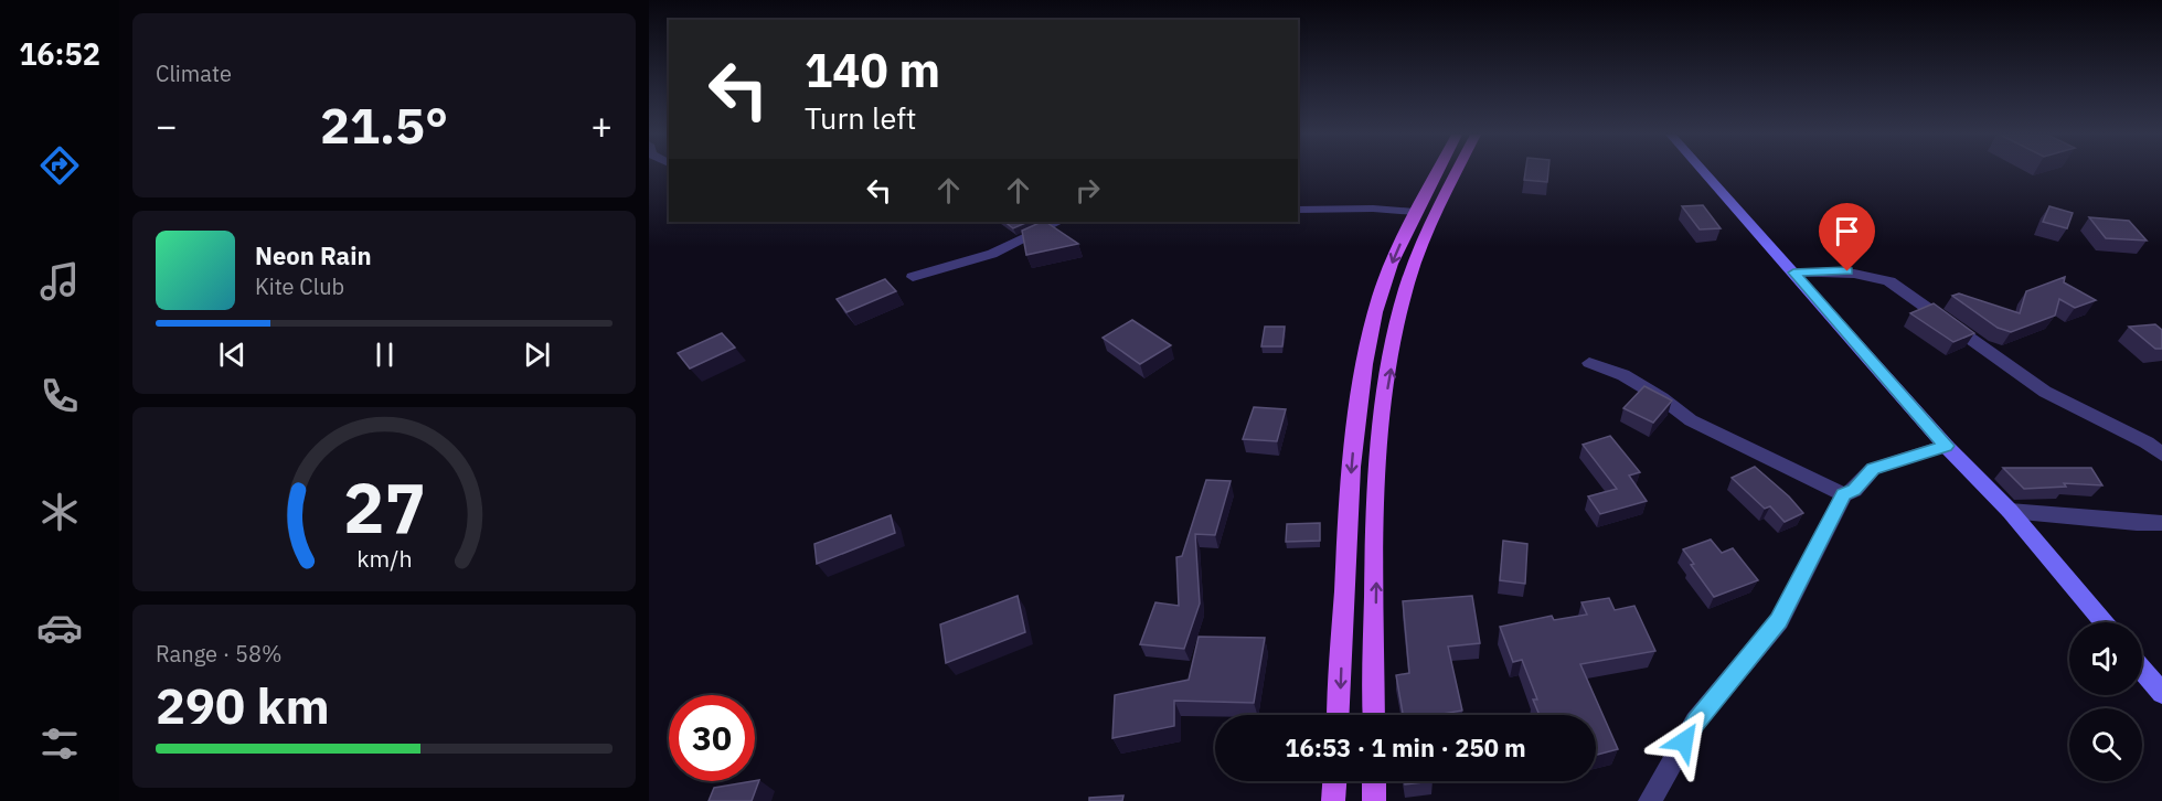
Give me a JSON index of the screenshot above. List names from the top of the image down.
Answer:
{
  "page": {
    "tabs": "16:52",
    "tile": [
      "Climate",
      ["Range · 58%", "290 km"]
    ],
    "turn": ["140 m", "Turn left"],
    "heat": ["−", "21.5°", "+"],
    "song": ["Neon Rain", "Kite Club"],
    "limit": "30",
    "trip": "16:53 · 1 min · 250 m",
    "gauge": ["27", "km/h"]
  }
}
